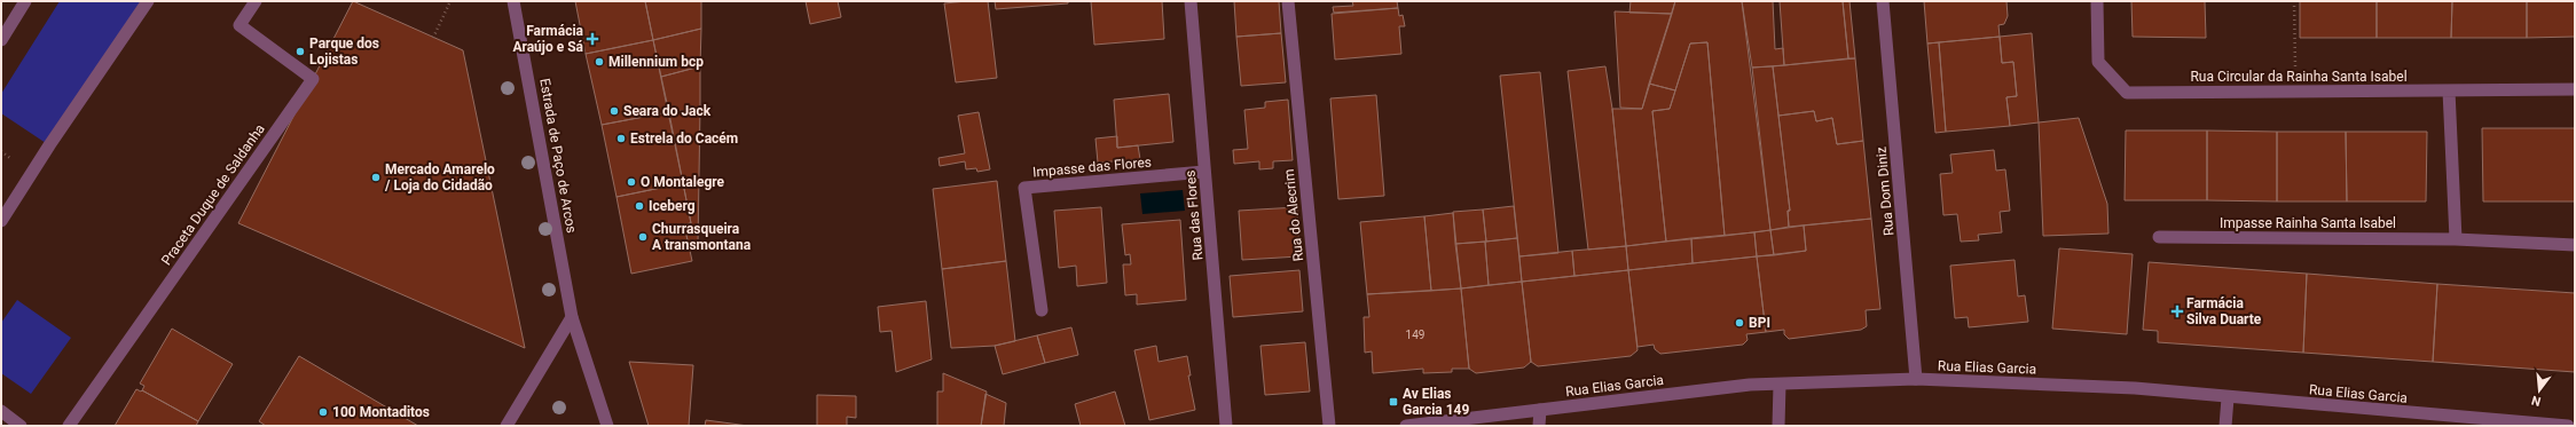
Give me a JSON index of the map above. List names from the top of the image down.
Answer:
{
  "streets": {
    "street": [
      "Rua Circular da Rainha Santa Isabel",
      "Estrada de Paço de Arcos",
      "Impasse das Flores",
      "Rua Dom Diniz",
      "Praceta Duque de Saldanha",
      "Rua das Flores",
      "Rua do Alecrim",
      "Impasse Rainha Santa Isabel",
      "Rua Elias Garcia"
    ]
  },
  "crossings": [
    ["Impasse das Flores", "Rua das Flores"],
    ["Rua Dom Diniz", "Rua Elias Garcia"]
  ],
  "places": {
    "health": ["Farmácia Araújo e Sá", "Farmácia Silva Duarte"],
    "other": [
      "Parque dos Lojistas",
      "Millennium bcp",
      "Seara do Jack",
      "Estrela do Cacém",
      "Mercado Amarelo / Loja do Cidadão",
      "O Montalegre",
      "Iceberg",
      "Churrasqueira A transmontana",
      "BPI",
      "100 Montaditos"
    ],
    "transit": ["Av Elias Garcia 149"]
  },
  "house_numbers": ["149"],
  "north": "bottom"
}
